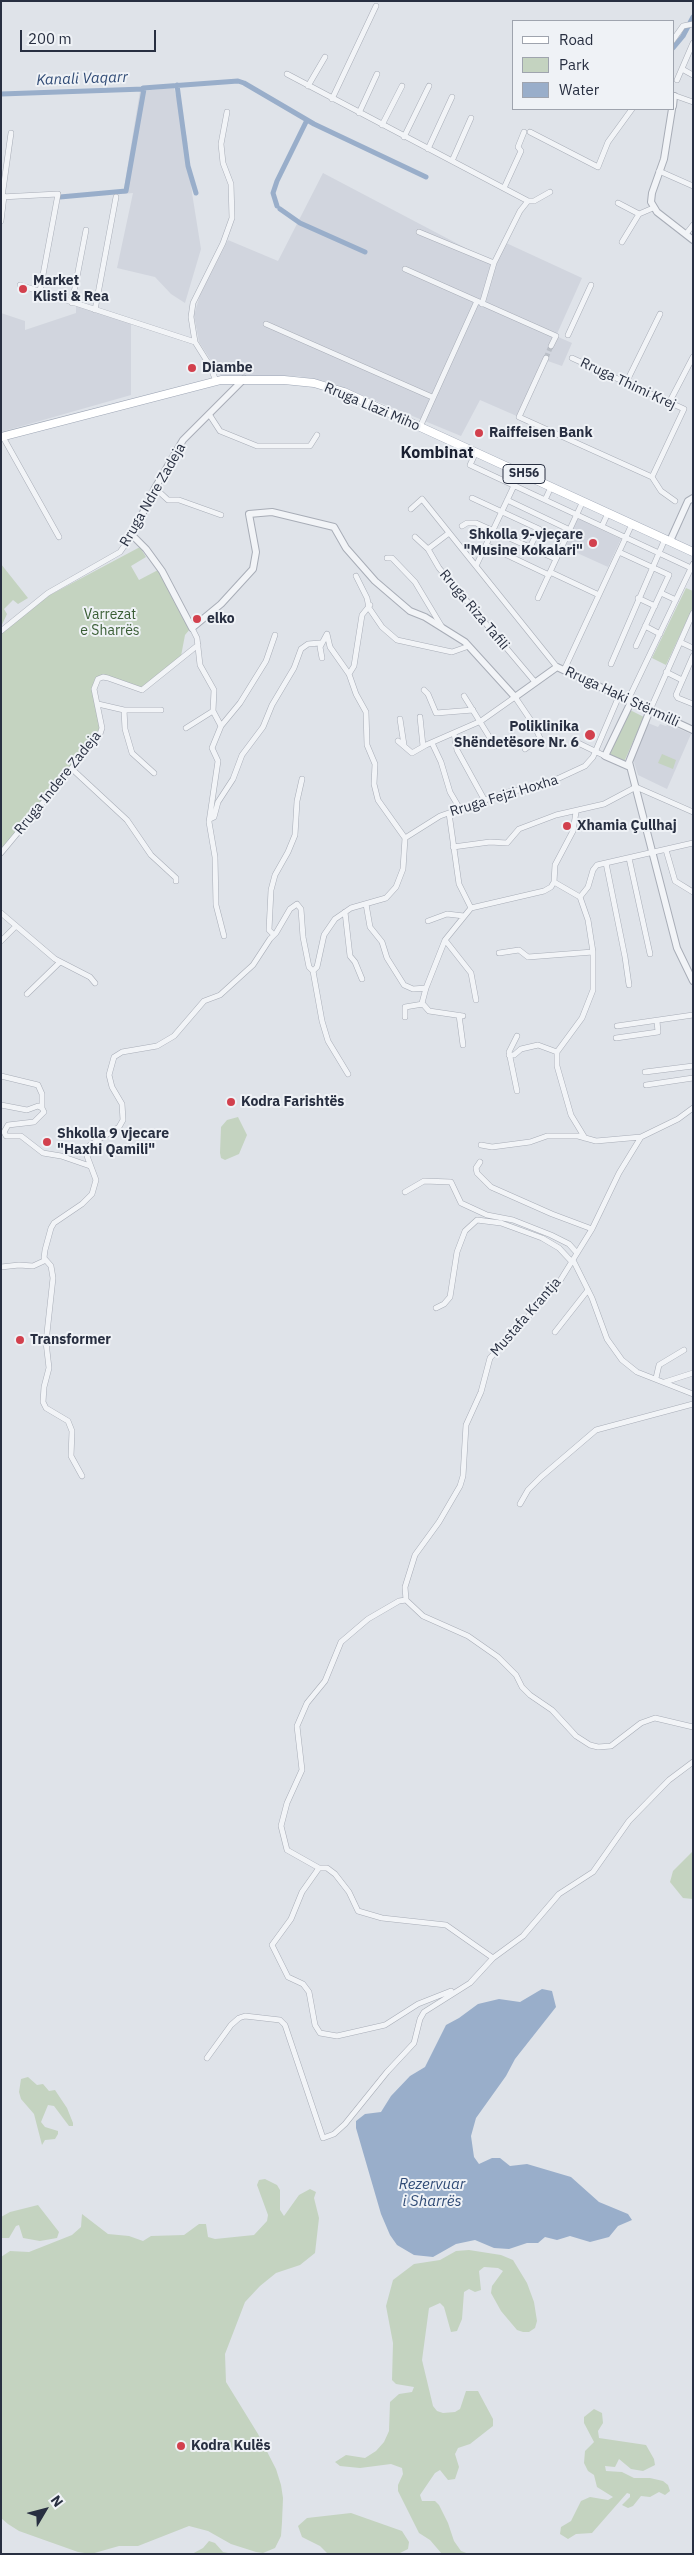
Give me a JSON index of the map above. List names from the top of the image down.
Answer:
{
  "streets": {
    "main road": ["Rruga Llazi Miho", "SH56"],
    "street": [
      "Rruga Thimi Krej",
      "Rruga Ndre Zadeja",
      "Rruga Riza Tafili",
      "Rruga Haki Stërmilli",
      "Rruga Indere Zadeja",
      "Rruga Fejzi Hoxha",
      "Mustafa Krantja"
    ]
  },
  "crossings": [
    ["Rruga Llazi Miho", "Rruga Ndre Zadeja"],
    ["Rruga Haki Stërmilli", "Rruga Fejzi Hoxha"]
  ],
  "districts": ["Kombinat"],
  "water": ["Kanali Vaqarr", "Rezervuar i Sharrës"],
  "parks": ["Varrezat e Sharrës"],
  "places": [
    "Market Klisti & Rea",
    "Diambe",
    "Raiffeisen Bank",
    "Shkolla 9-vjeçare \"Musine Kokalari\"",
    "elko",
    "Poliklinika Shëndetësore Nr. 6",
    "Xhamia Çullhaj",
    "Kodra Farishtës",
    "Shkolla 9 vjecare \"Haxhi Qamili\"",
    "Transformer",
    "Kodra Kulës"
  ],
  "legend": ["Road", "Park", "Water"],
  "scale_bar": "200 m",
  "north": "top right"
}
